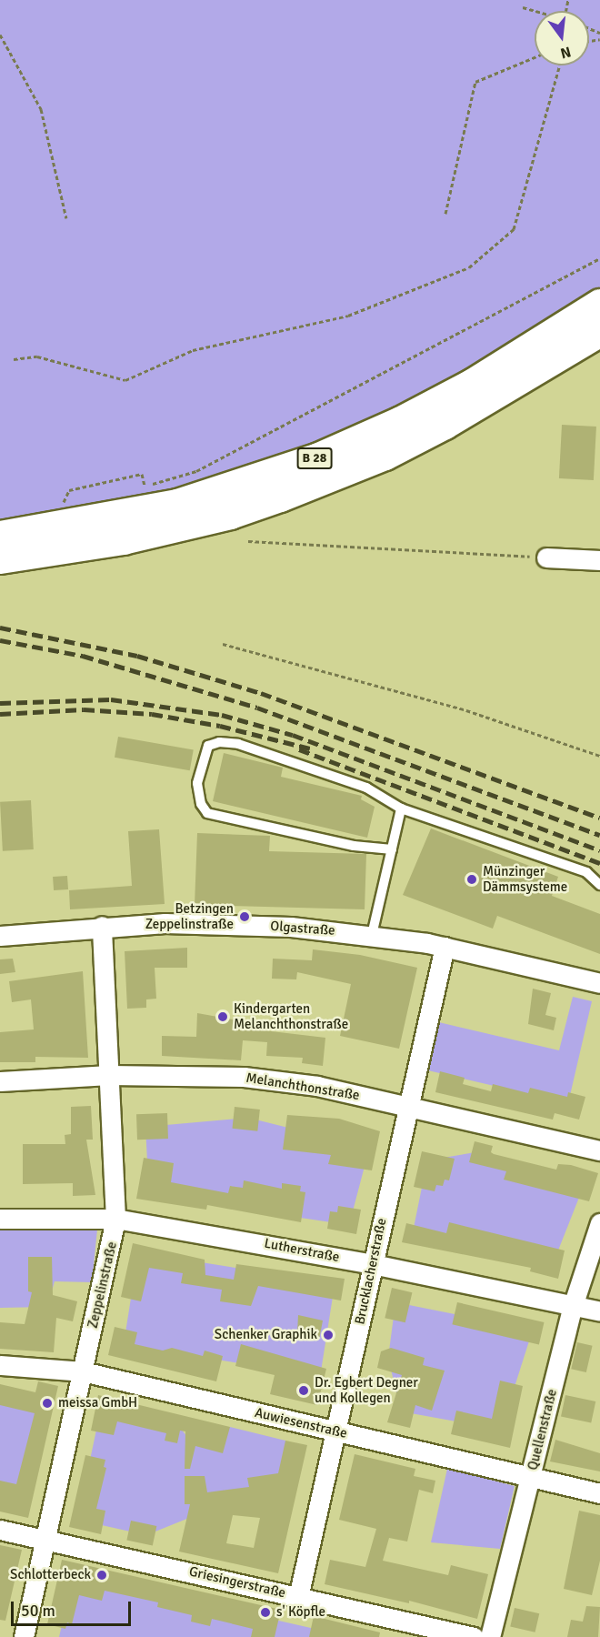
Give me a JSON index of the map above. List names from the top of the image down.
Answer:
{
  "streets": {
    "highway": ["B 28"],
    "street": [
      "Olgastraße",
      "Melanchthonstraße",
      "Lutherstraße",
      "Brucklacherstraße",
      "Zeppelinstraße",
      "Auwiesenstraße",
      "Quellenstraße",
      "Griesingerstraße"
    ]
  },
  "crossings": [
    ["Olgastraße", "Brucklacherstraße"],
    ["Olgastraße", "Zeppelinstraße"],
    ["Melanchthonstraße", "Brucklacherstraße"],
    ["Melanchthonstraße", "Zeppelinstraße"],
    ["Lutherstraße", "Brucklacherstraße"],
    ["Lutherstraße", "Zeppelinstraße"],
    ["Lutherstraße", "Quellenstraße"],
    ["Brucklacherstraße", "Auwiesenstraße"],
    ["Brucklacherstraße", "Griesingerstraße"],
    ["Zeppelinstraße", "Auwiesenstraße"],
    ["Zeppelinstraße", "Griesingerstraße"],
    ["Auwiesenstraße", "Quellenstraße"]
  ],
  "places": [
    "Münzinger Dämmsysteme",
    "Betzingen Zeppelinstraße",
    "Kindergarten Melanchthonstraße",
    "Schenker Graphik",
    "Dr. Egbert Degner und Kollegen",
    "meissa GmbH",
    "Schlotterbeck",
    "s' Köpfle"
  ],
  "scale_bar": "50 m",
  "north": "bottom"
}
